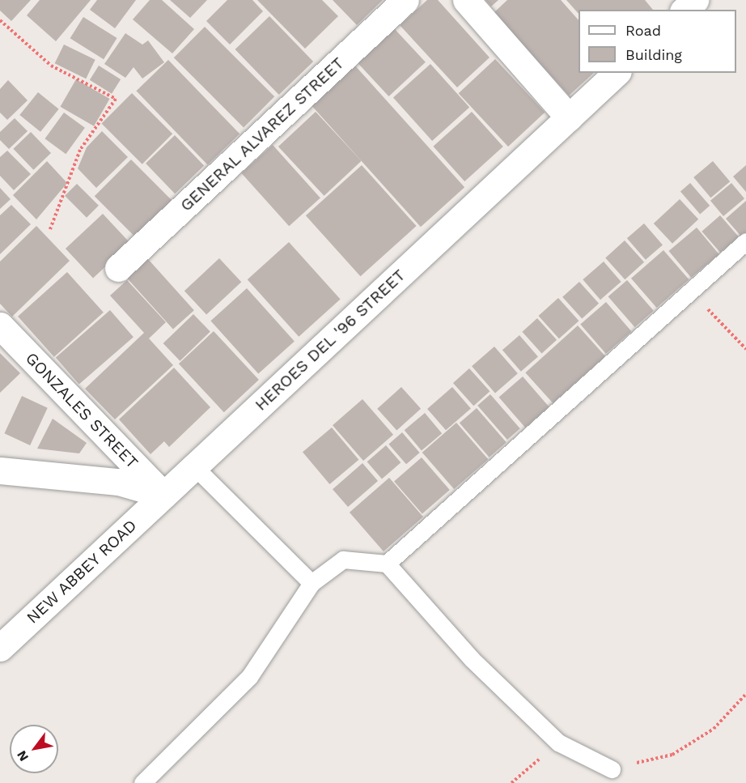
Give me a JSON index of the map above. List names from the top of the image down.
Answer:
{
  "streets": {
    "street": [
      "GENERAL ALVAREZ STREET",
      "HEROES DEL '96 STREET",
      "GONZALES STREET",
      "NEW ABBEY ROAD"
    ]
  },
  "crossings": [
    ["HEROES DEL '96 STREET", "GONZALES STREET"],
    ["HEROES DEL '96 STREET", "NEW ABBEY ROAD"],
    ["GONZALES STREET", "NEW ABBEY ROAD"]
  ],
  "legend": ["Road", "Building"],
  "north": "bottom left"
}
